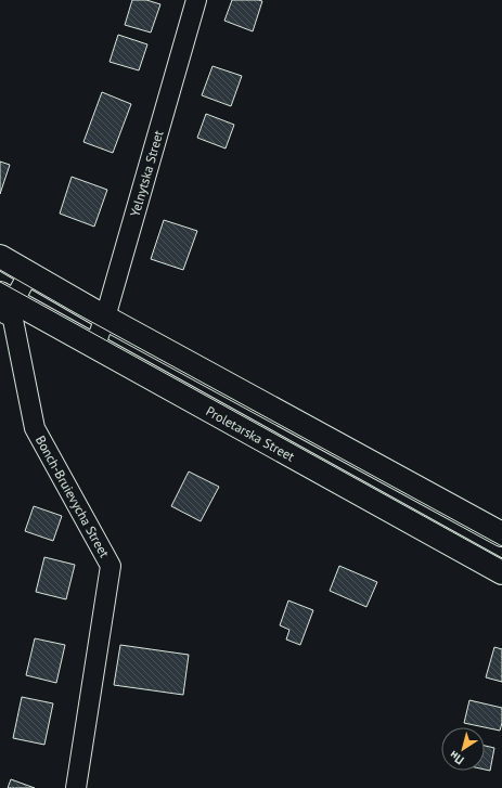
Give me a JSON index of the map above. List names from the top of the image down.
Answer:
{
  "streets": {
    "main road": ["Proletarska Street"],
    "street": ["Yelnytska Street", "Bonch-Bruievycha Street"]
  },
  "crossings": [
    ["Yelnytska Street", "Proletarska Street"],
    ["Proletarska Street", "Bonch-Bruievycha Street"]
  ],
  "north": "bottom left"
}
